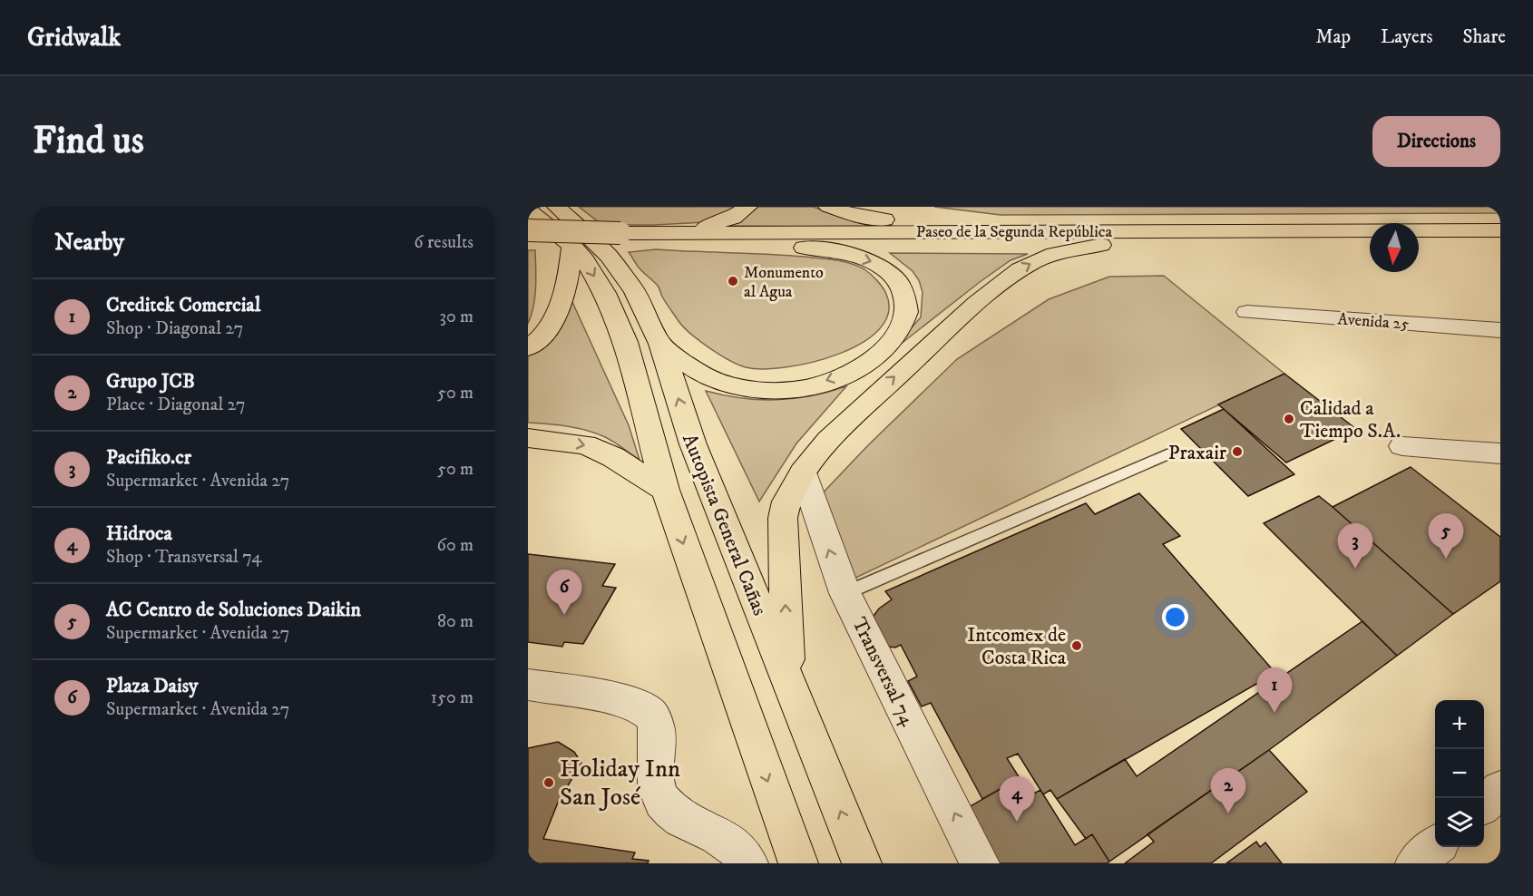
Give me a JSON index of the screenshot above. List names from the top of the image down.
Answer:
{
  "streets": {
    "highway": ["Paseo de la Segunda República", "Autopista General Cañas"],
    "street": ["Avenida 25", "Transversal 74"]
  },
  "one_way": ["Transversal 74"],
  "places": [
    "Monumento al Agua",
    "Calidad a Tiempo S.A.",
    "Praxair",
    "Intcomex de Costa Rica",
    "Holiday Inn San José"
  ],
  "north": "bottom",
  "page": {
    "header": "Gridwalk",
    "nav": ["Map", "Layers", "Share"],
    "buttons": "Directions",
    "title": "Find us",
    "heading": ["Nearby", "6 results"],
    "list": [
      {
        "mark": "1",
        "name": "Creditek Comercial",
        "note": "Shop · Diagonal 27",
        "value": "30 m"
      },
      {
        "mark": "2",
        "name": "Grupo JCB",
        "note": "Place · Diagonal 27",
        "value": "50 m"
      },
      {
        "mark": "3",
        "name": "Pacifiko.cr",
        "note": "Supermarket · Avenida 27",
        "value": "50 m"
      },
      {
        "mark": "4",
        "name": "Hidroca",
        "note": "Shop · Transversal 74",
        "value": "60 m"
      },
      {
        "mark": "5",
        "name": "AC Centro de Soluciones Daikin",
        "note": "Supermarket · Avenida 27",
        "value": "80 m"
      },
      {
        "mark": "6",
        "name": "Plaza Daisy",
        "note": "Supermarket · Avenida 27",
        "value": "150 m"
      }
    ],
    "pins": [
      "5",
      "3",
      "6",
      "1",
      "2",
      "4"
    ],
    "map_buttons": ["+", "−"]
  }
}
